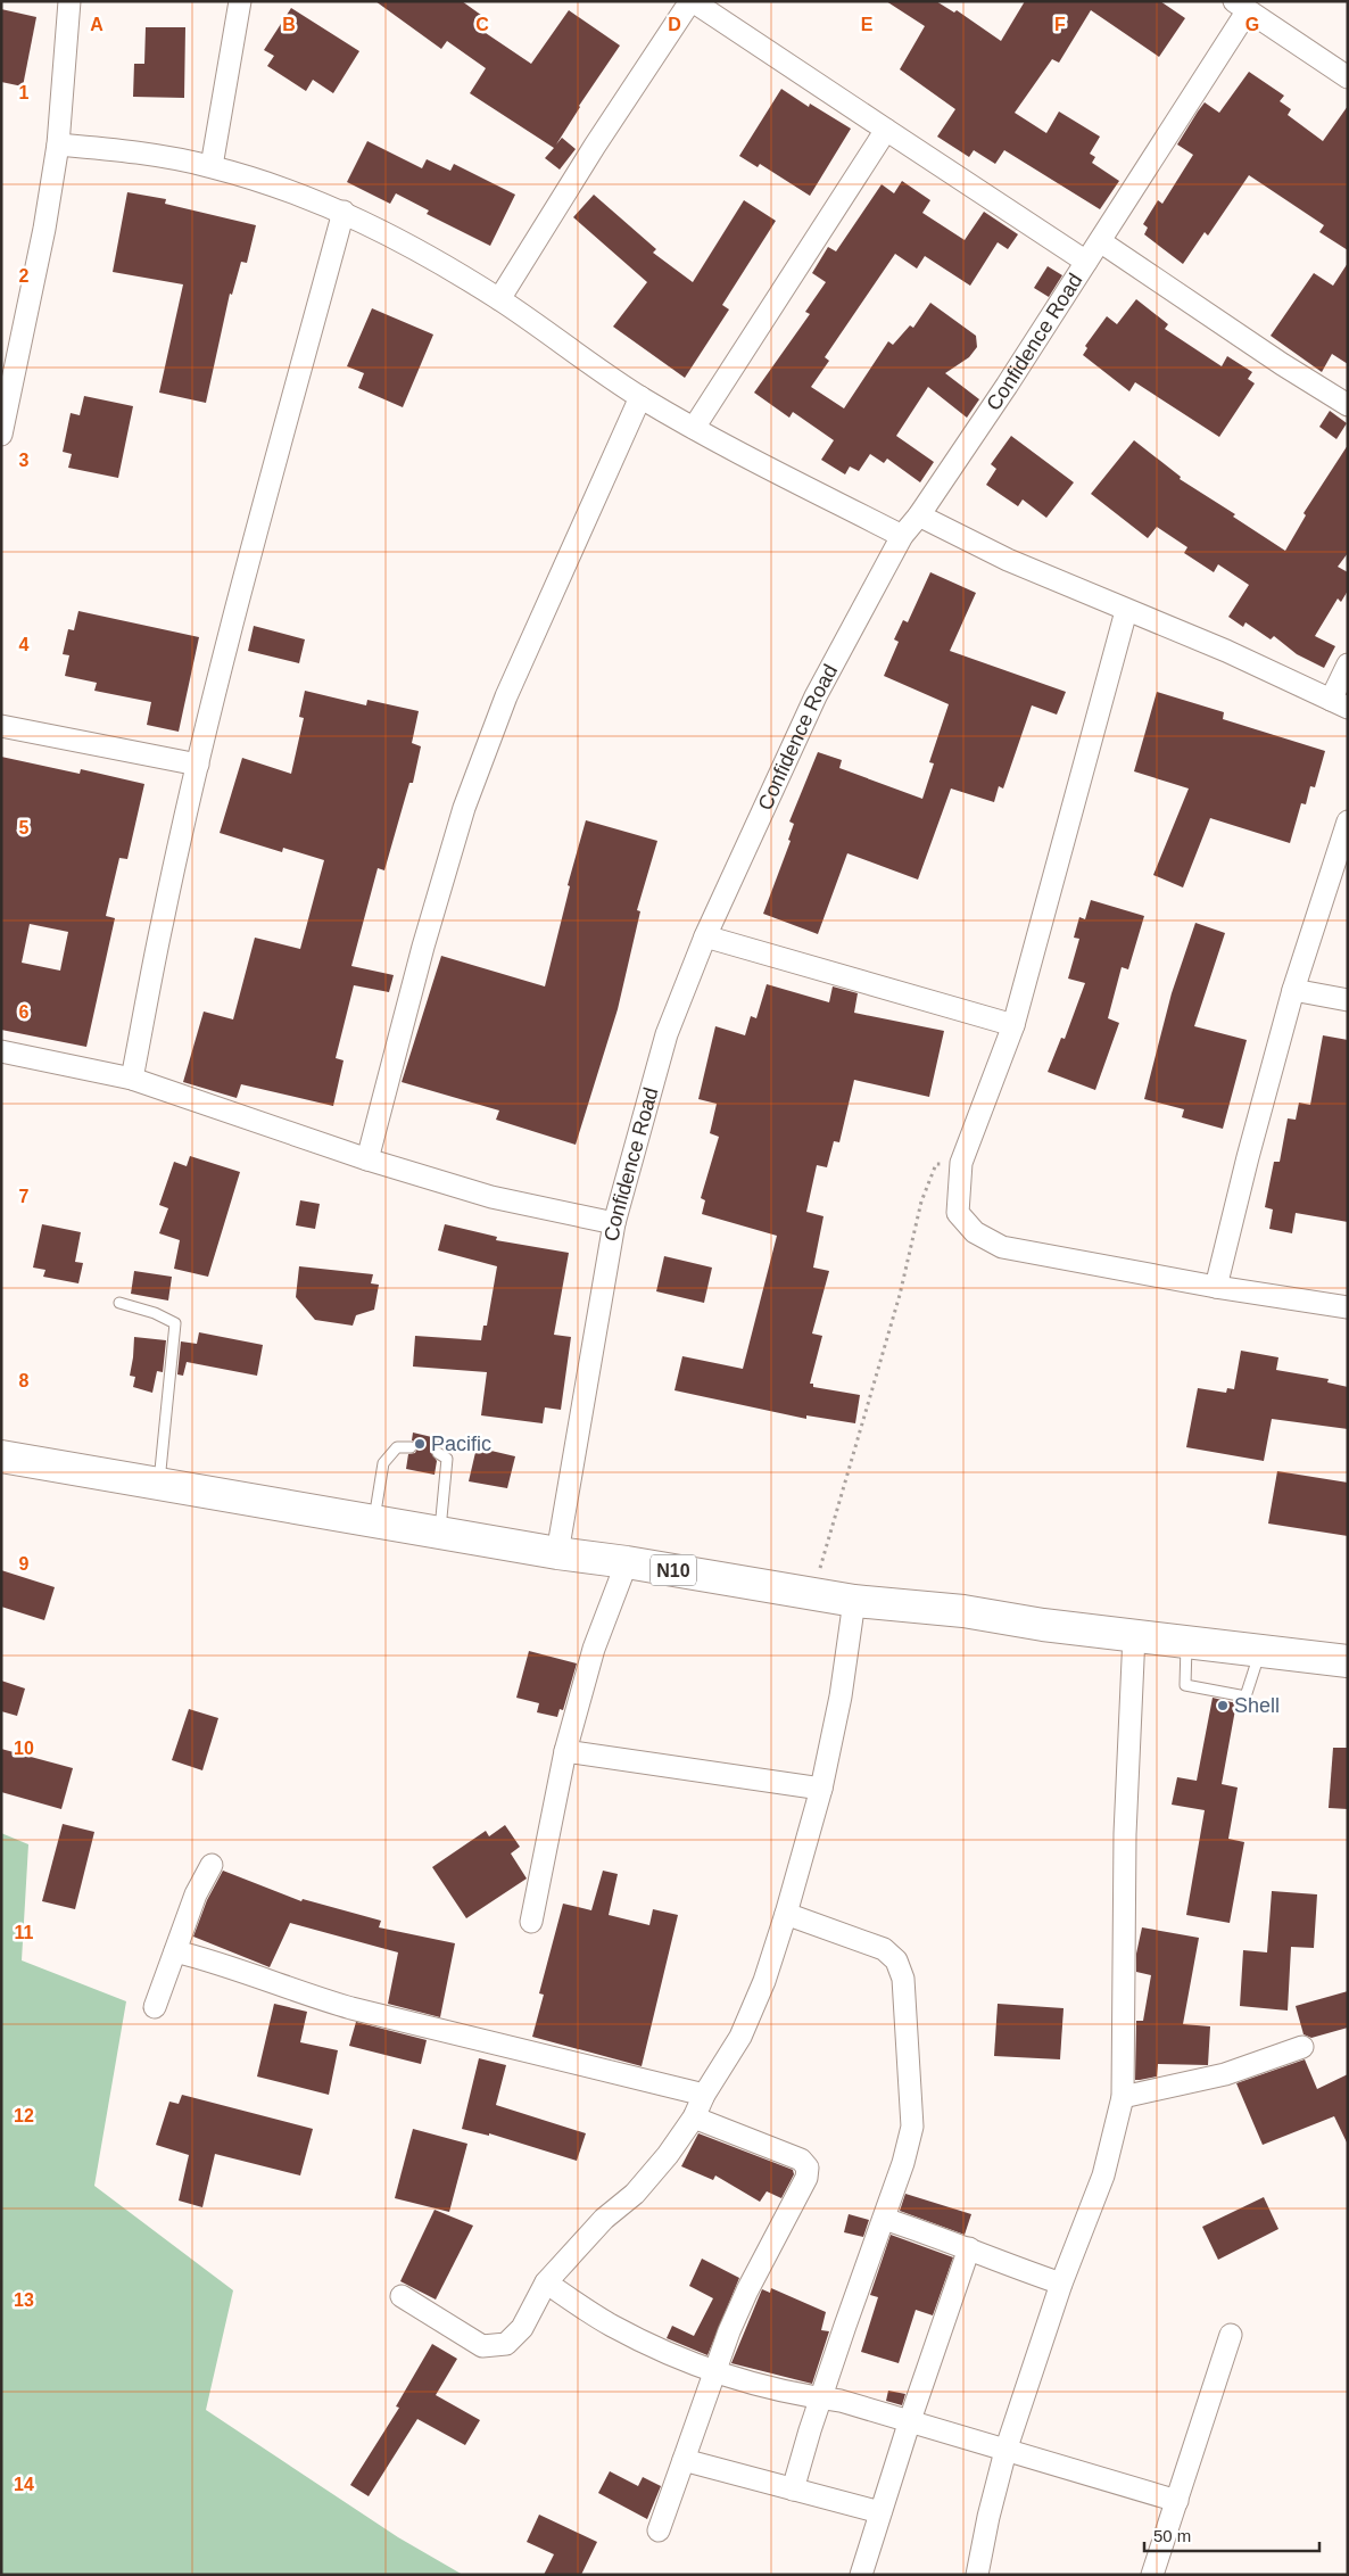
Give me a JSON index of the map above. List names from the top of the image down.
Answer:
{
  "streets": {
    "main road": ["N10"],
    "street": ["Confidence Road"]
  },
  "crossings": [
    ["Confidence Road", "N10"]
  ],
  "places": ["Pacific", "Shell"],
  "scale_bar": "50 m",
  "grid": {
    "columns": [
      "A",
      "B",
      "C",
      "D",
      "E",
      "F",
      "G"
    ],
    "rows": [
      "1",
      "2",
      "3",
      "4",
      "5",
      "6",
      "7",
      "8",
      "9",
      "10",
      "11",
      "12",
      "13",
      "14"
    ]
  }
}
